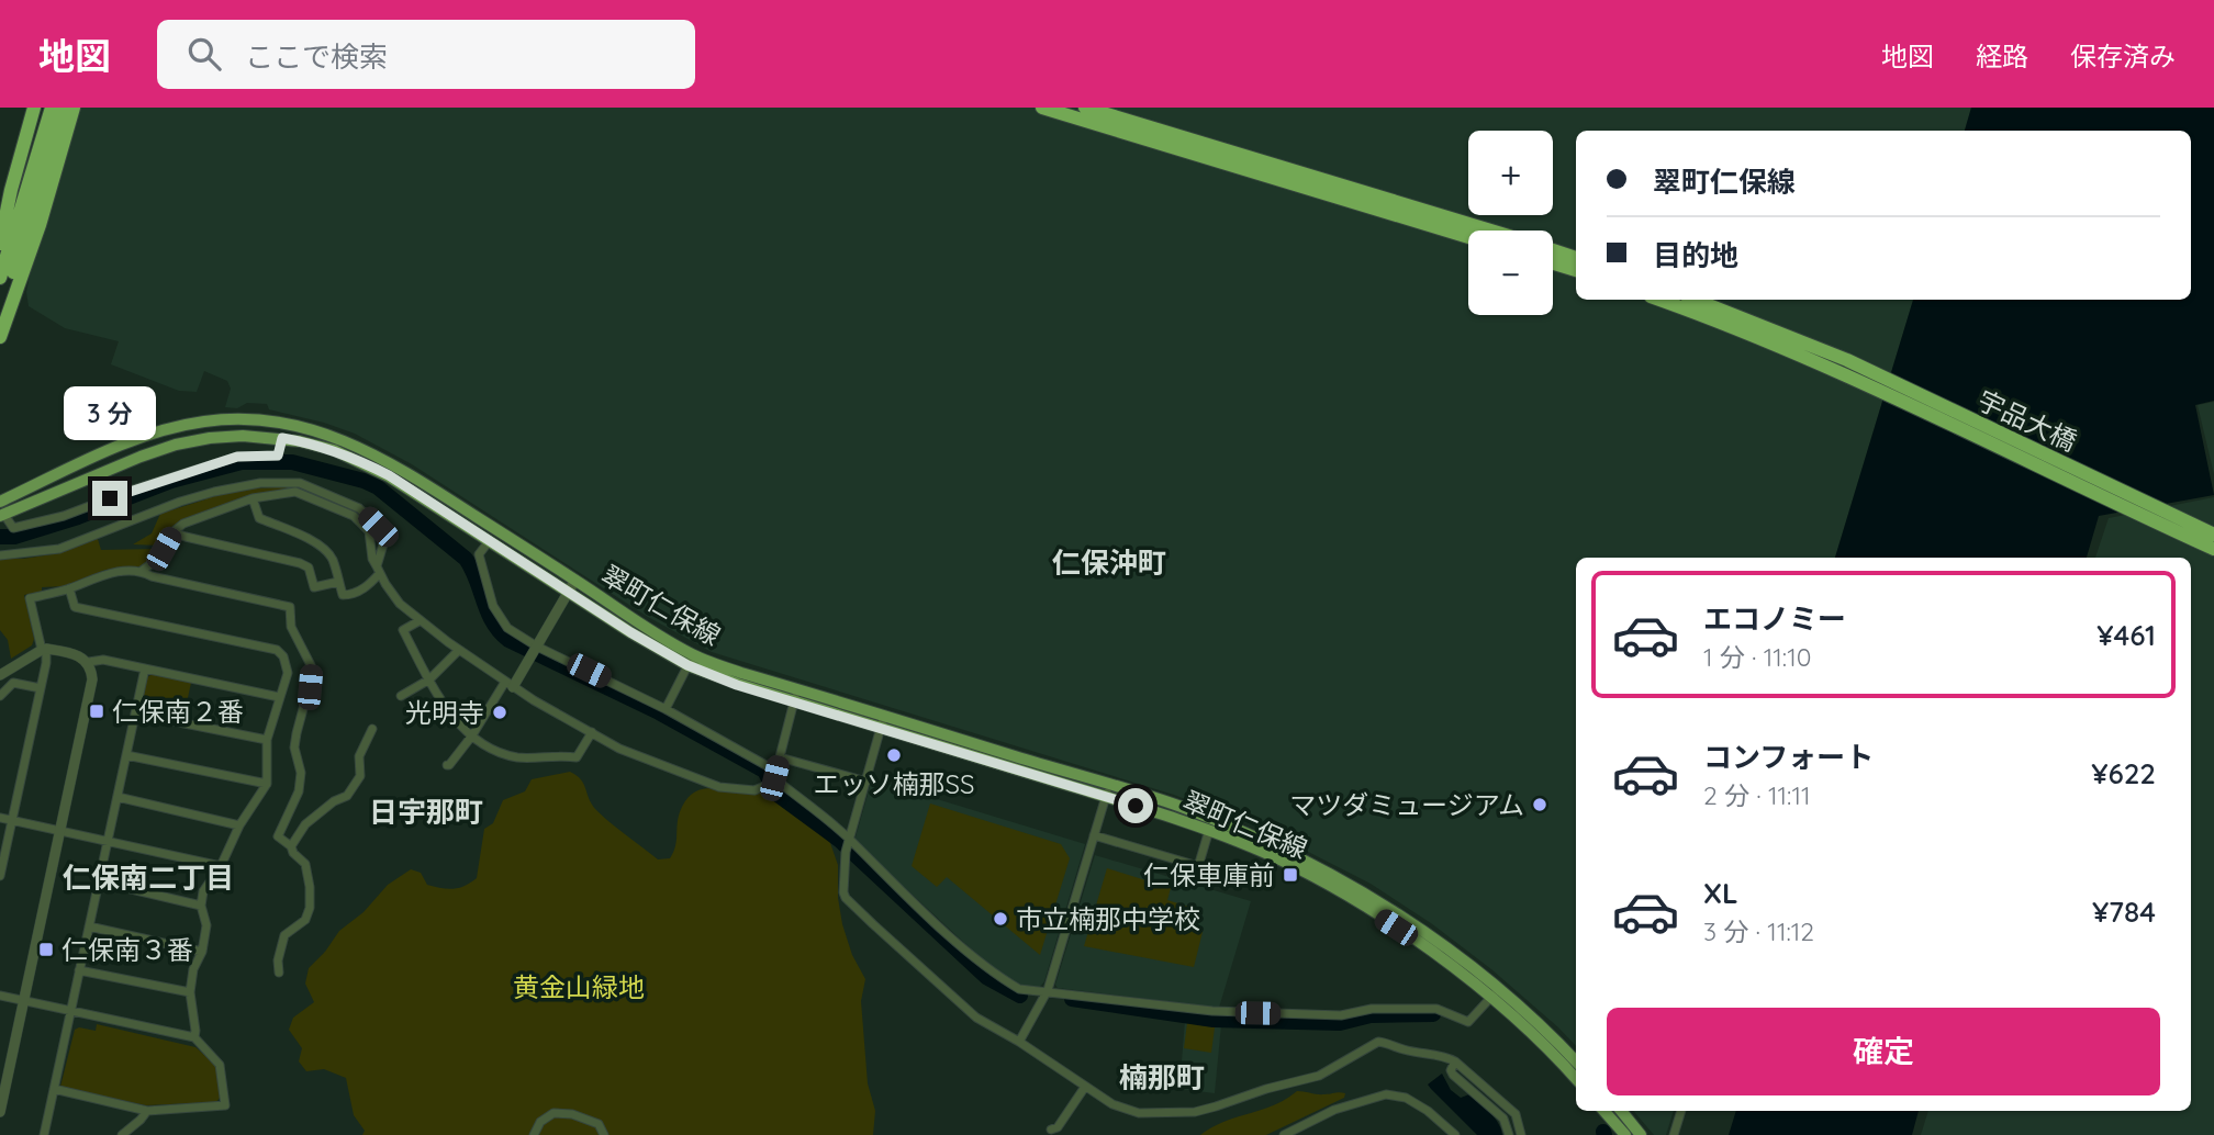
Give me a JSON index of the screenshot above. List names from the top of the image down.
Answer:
{
  "streets": {
    "highway": ["宇品大橋"],
    "main road": ["翠町仁保線"]
  },
  "districts": [
    "仁保沖町",
    "日宇那町",
    "仁保南二丁目",
    "楠那町"
  ],
  "parks": ["黄金山緑地"],
  "places": {
    "transit": ["仁保南２番", "仁保車庫前", "仁保南３番"],
    "other": [
      "光明寺",
      "エッソ楠那SS",
      "マツダミュージアム",
      "市立楠那中学校"
    ]
  },
  "page": {
    "header": "地図",
    "search": "ここで検索",
    "nav": ["地図", "経路", "保存済み"],
    "map_buttons": ["+", "−"],
    "banner": ["翠町仁保線", "目的地"],
    "bubble": "3 分",
    "list": [
      {
        "name": "エコノミー",
        "note": "1 分 · 11:10",
        "value": "¥461"
      },
      {
        "name": "コンフォート",
        "note": "2 分 · 11:11",
        "value": "¥622"
      },
      {
        "name": "XL",
        "note": "3 分 · 11:12",
        "value": "¥784"
      }
    ],
    "buttons": "確定"
  }
}
